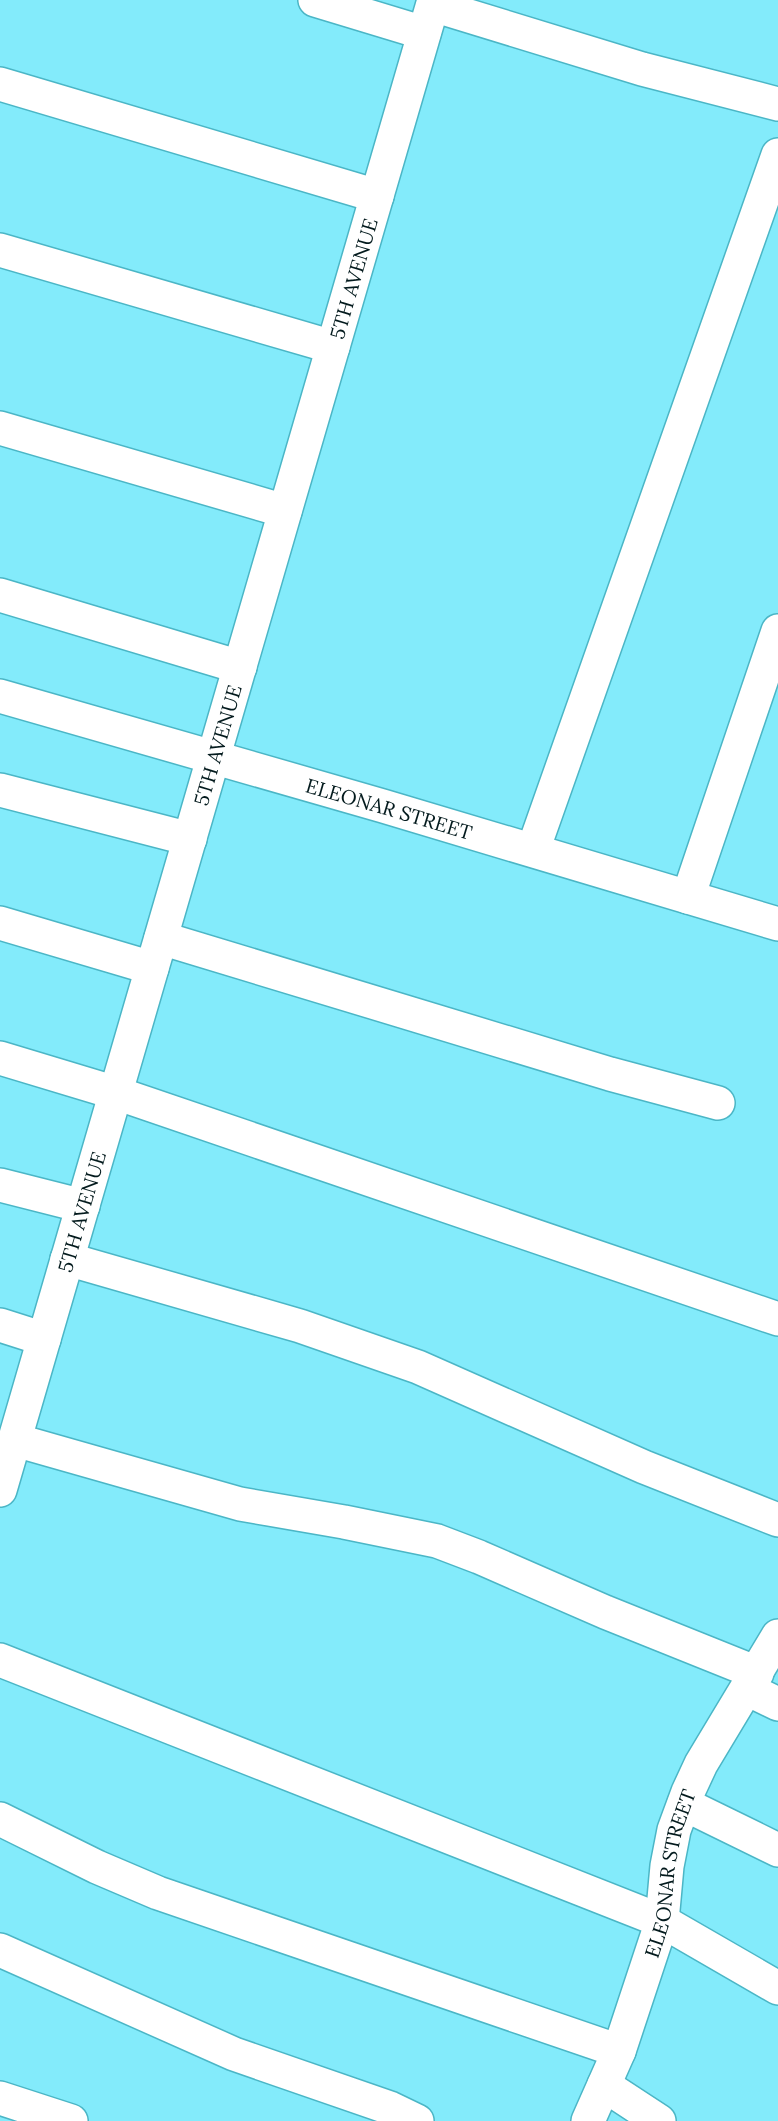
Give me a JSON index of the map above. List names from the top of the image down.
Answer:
{
  "streets": {
    "street": ["5TH AVENUE", "ELEONAR STREET"]
  },
  "crossings": [
    ["5TH AVENUE", "ELEONAR STREET"]
  ]
}
